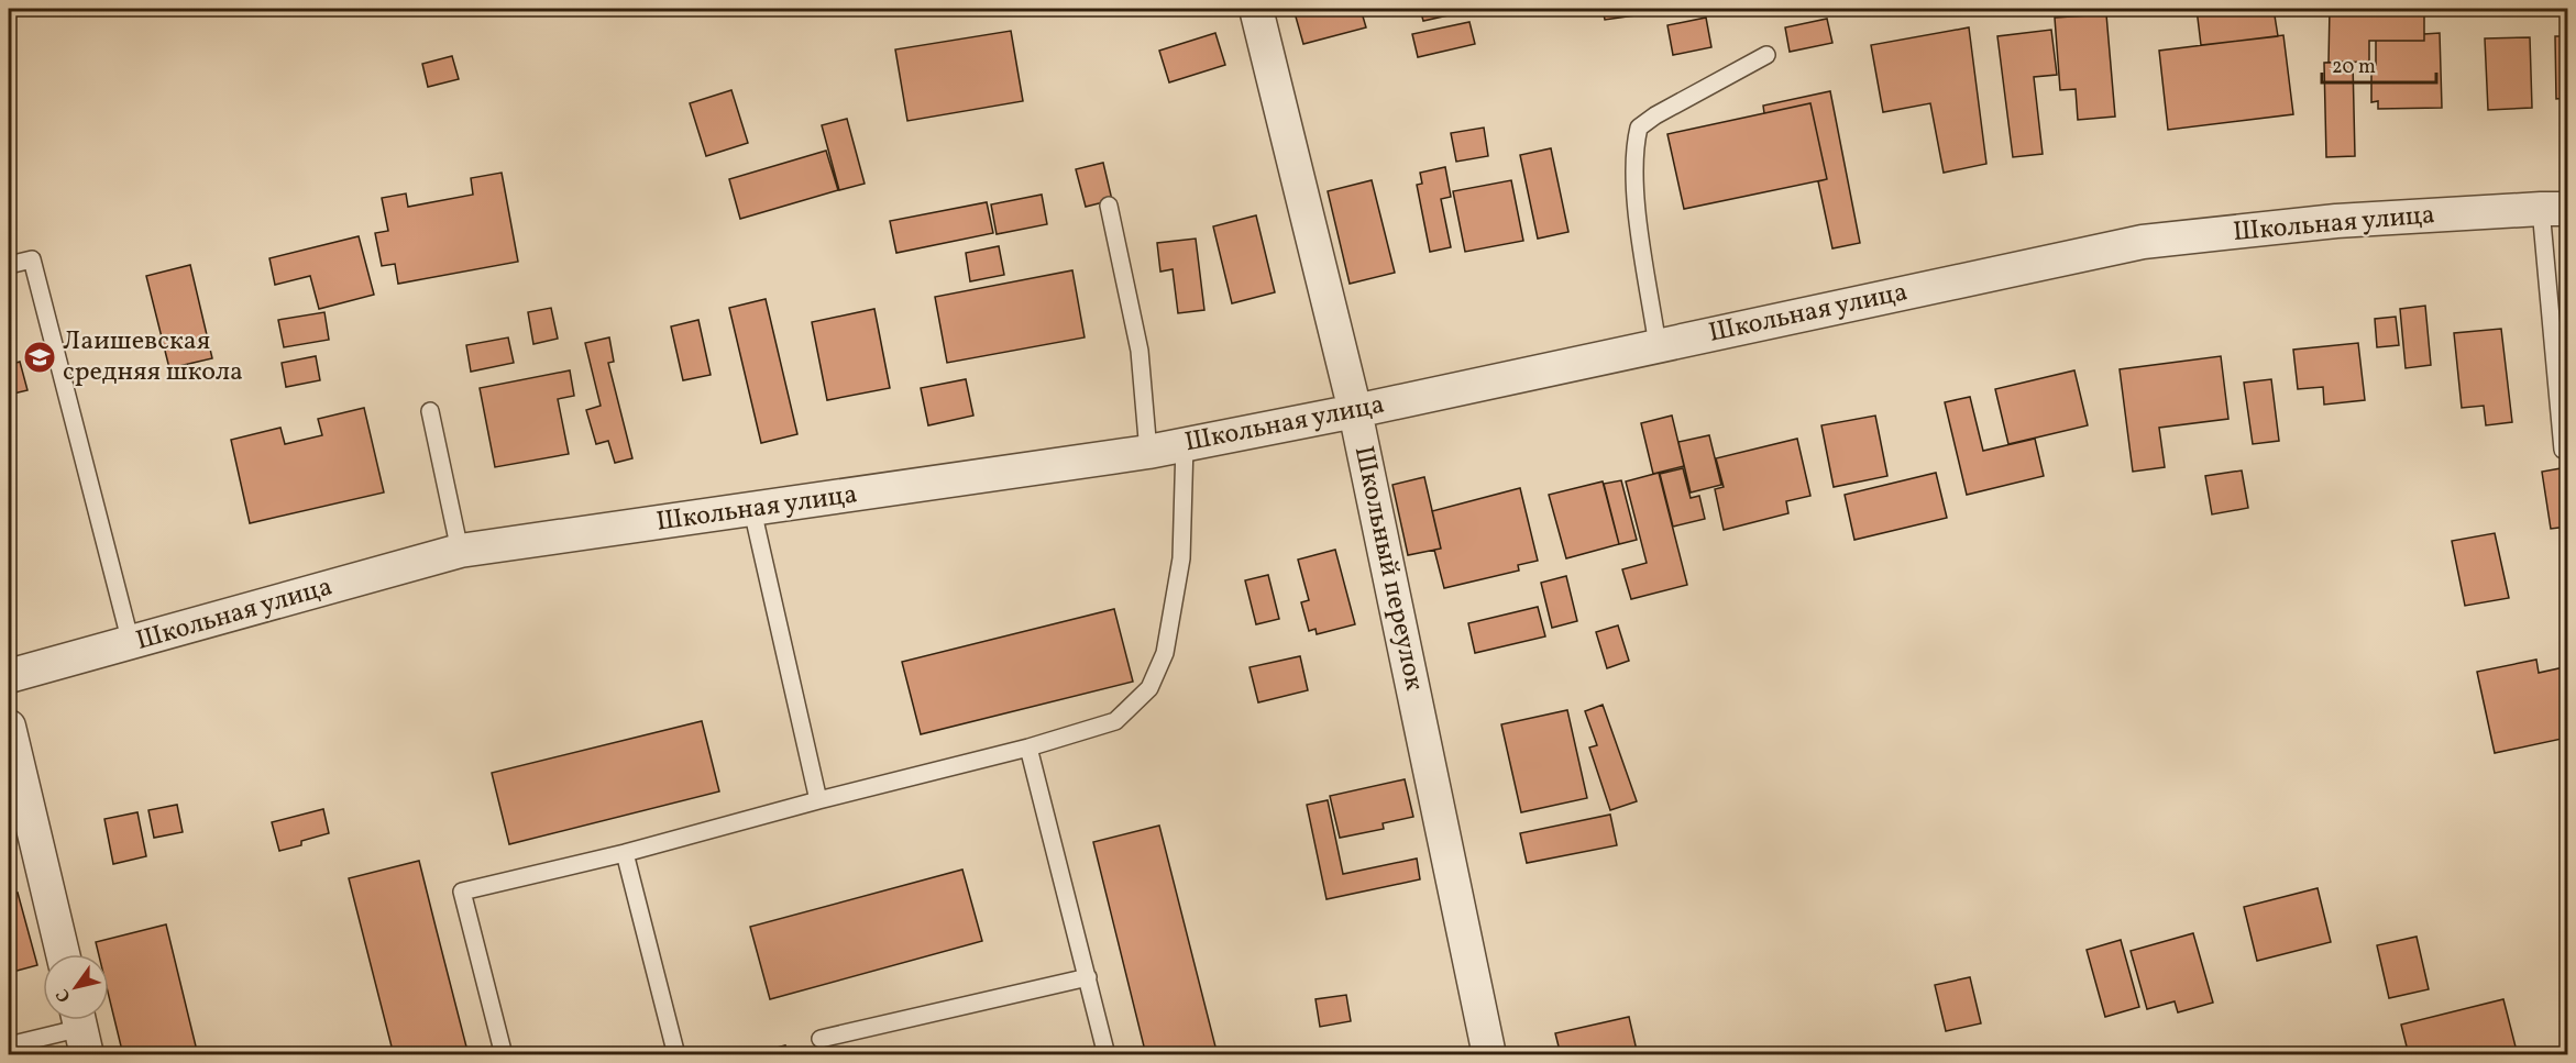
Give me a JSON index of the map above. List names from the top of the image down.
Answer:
{
  "streets": {
    "street": ["Школьная улица", "Школьный переулок"]
  },
  "crossings": [
    ["Школьная улица", "Школьный переулок"]
  ],
  "places": {
    "school or university": ["Лаишевская средняя школа"]
  },
  "scale_bar": "20 m",
  "north": "bottom left"
}
